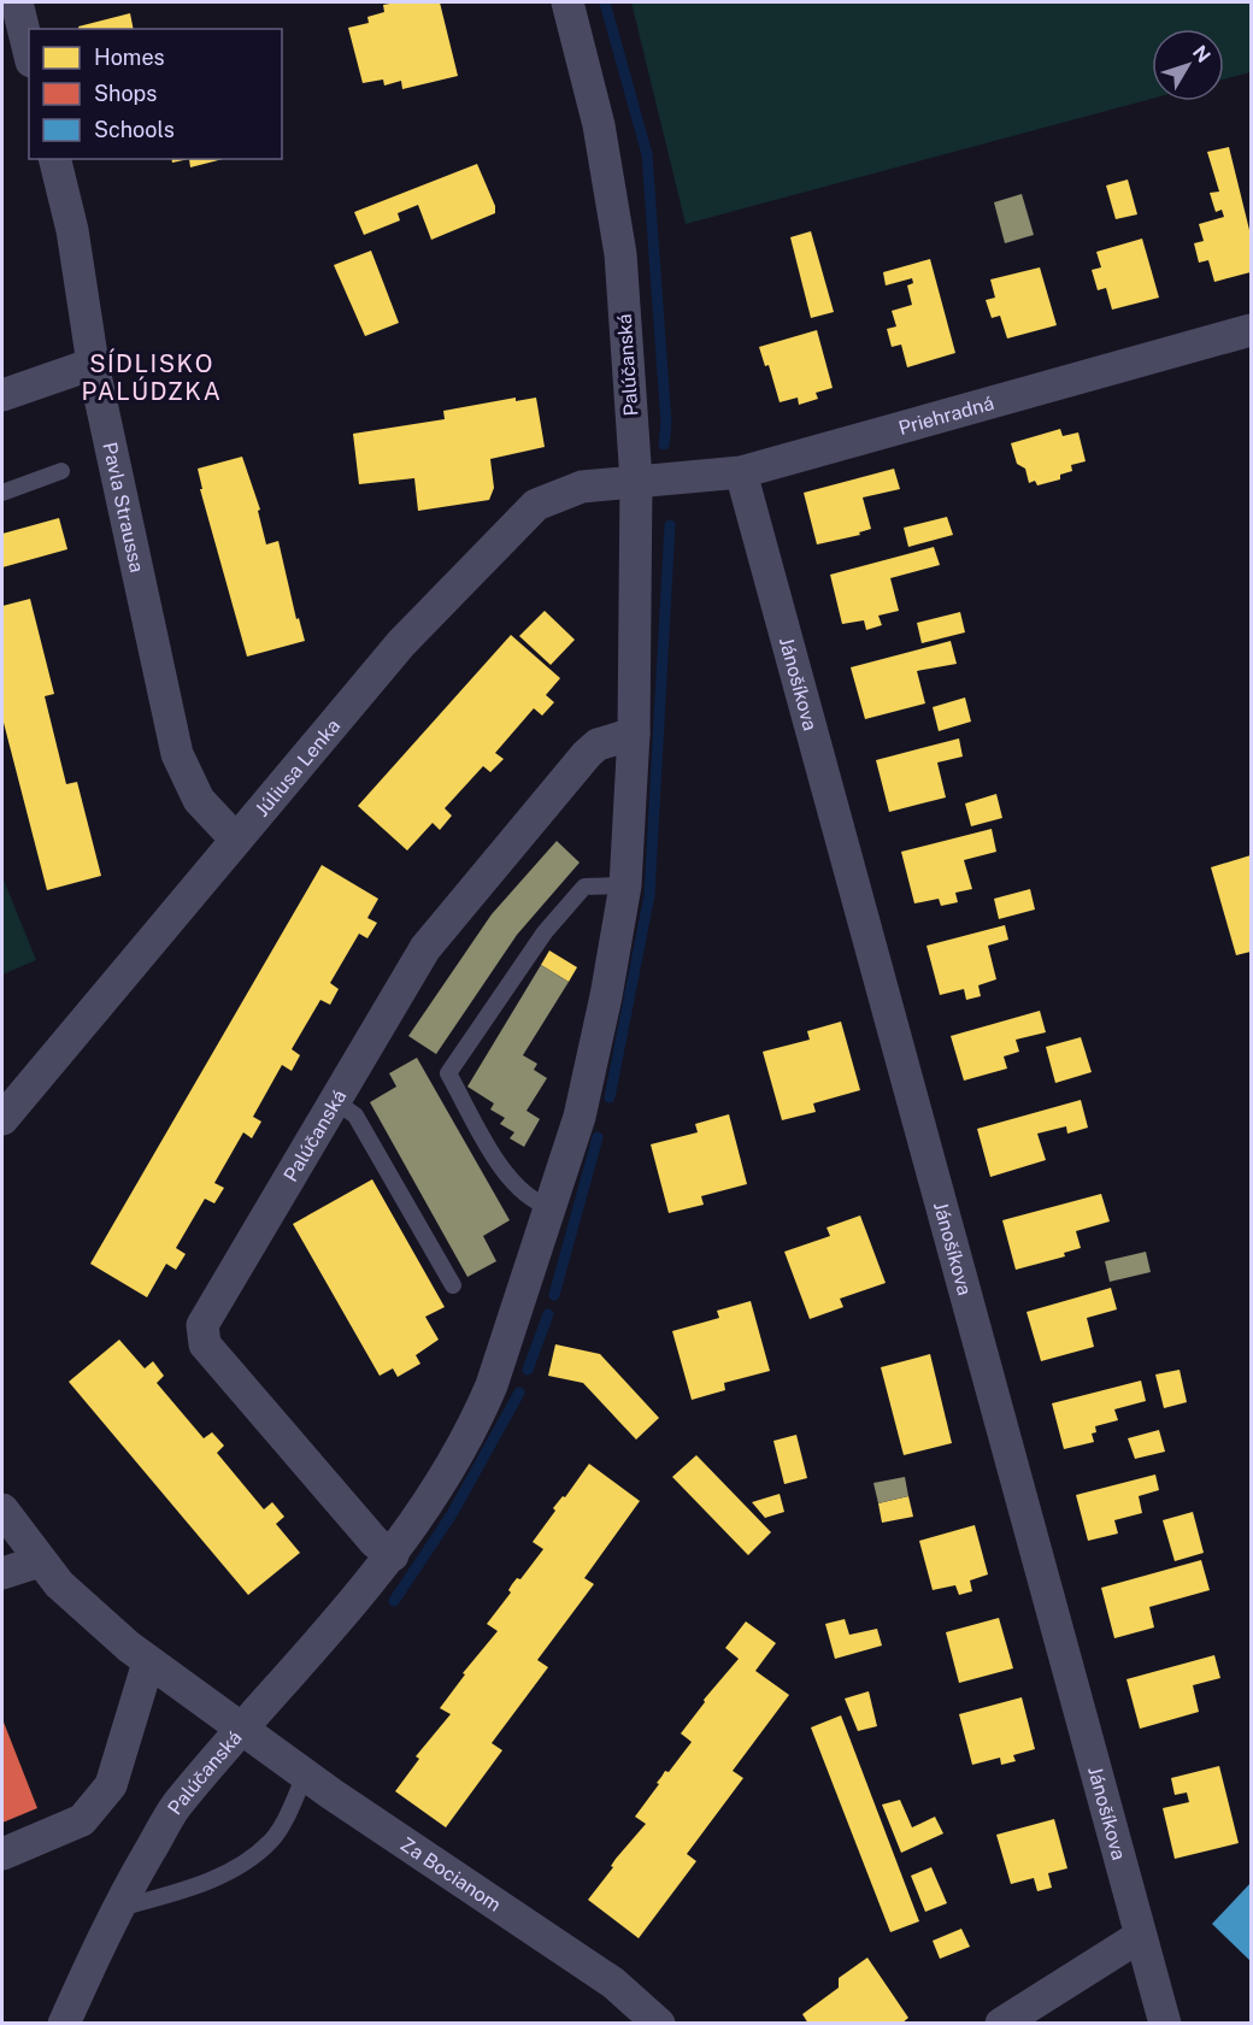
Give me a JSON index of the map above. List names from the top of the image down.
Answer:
{
  "streets": {
    "street": [
      "Palúčanská",
      "Priehradná",
      "Pavla Straussa",
      "Jánošíkova",
      "Júliusa Lenka",
      "Za Bocianom"
    ]
  },
  "crossings": [
    ["Palúčanská", "Priehradná"],
    ["Palúčanská", "Júliusa Lenka"],
    ["Palúčanská", "Za Bocianom"],
    ["Priehradná", "Jánošíkova"],
    ["Priehradná", "Júliusa Lenka"],
    ["Pavla Straussa", "Júliusa Lenka"]
  ],
  "districts": ["SÍDLISKO PALÚDZKA"],
  "legend": ["Homes", "Shops", "Schools"],
  "north": "top right"
}
